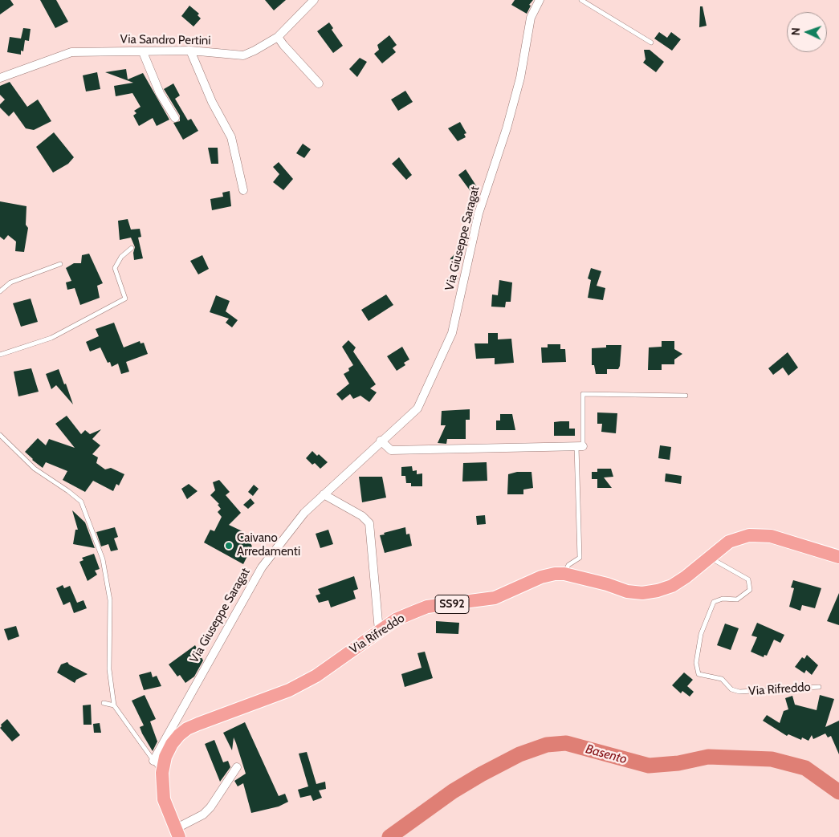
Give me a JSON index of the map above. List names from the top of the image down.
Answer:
{
  "streets": {
    "main road": ["SS92", "Via Rifreddo"],
    "street": ["Via Sandro Pertini", "Via Giuseppe Saragat"]
  },
  "water": ["Basento"],
  "places": ["Caivano Arredamenti"],
  "north": "left"
}
